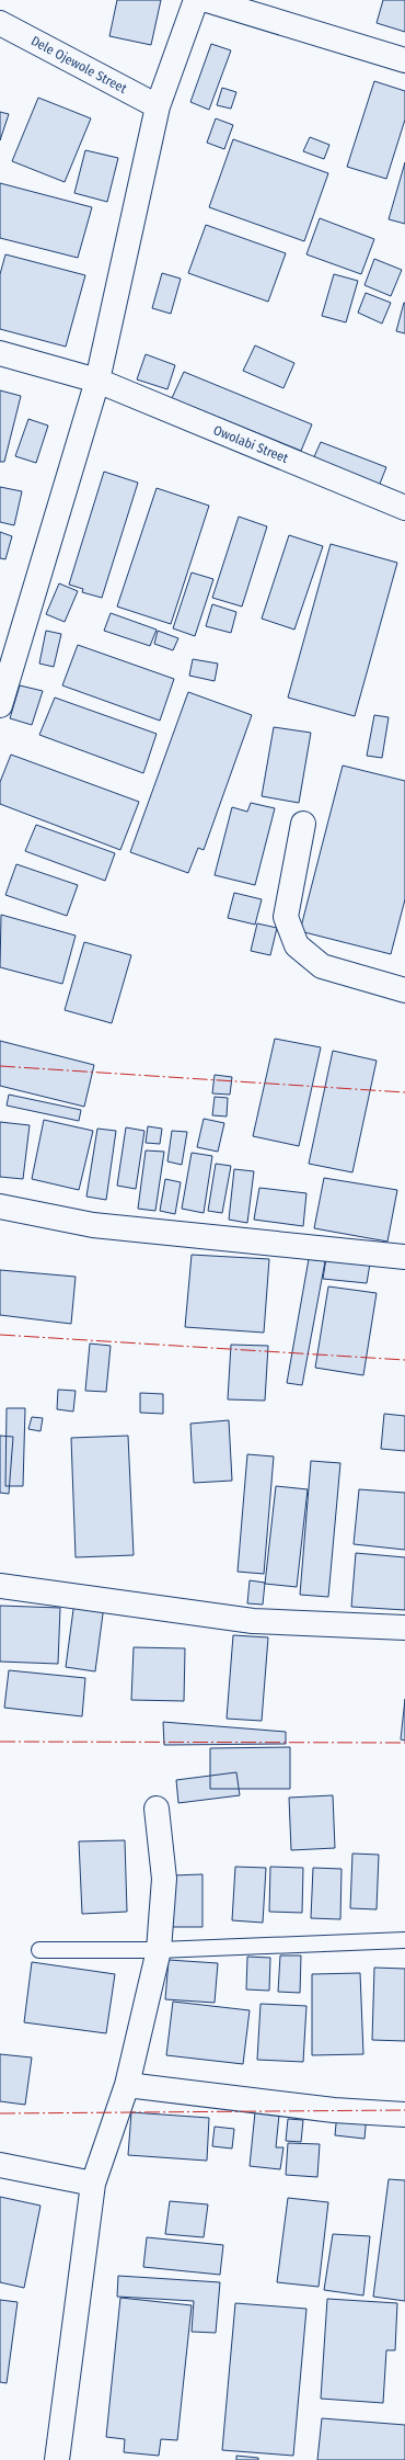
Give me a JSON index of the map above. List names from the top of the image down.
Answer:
{
  "streets": {
    "street": ["Dele Ojewole Street", "Owolabi Street"]
  }
}
